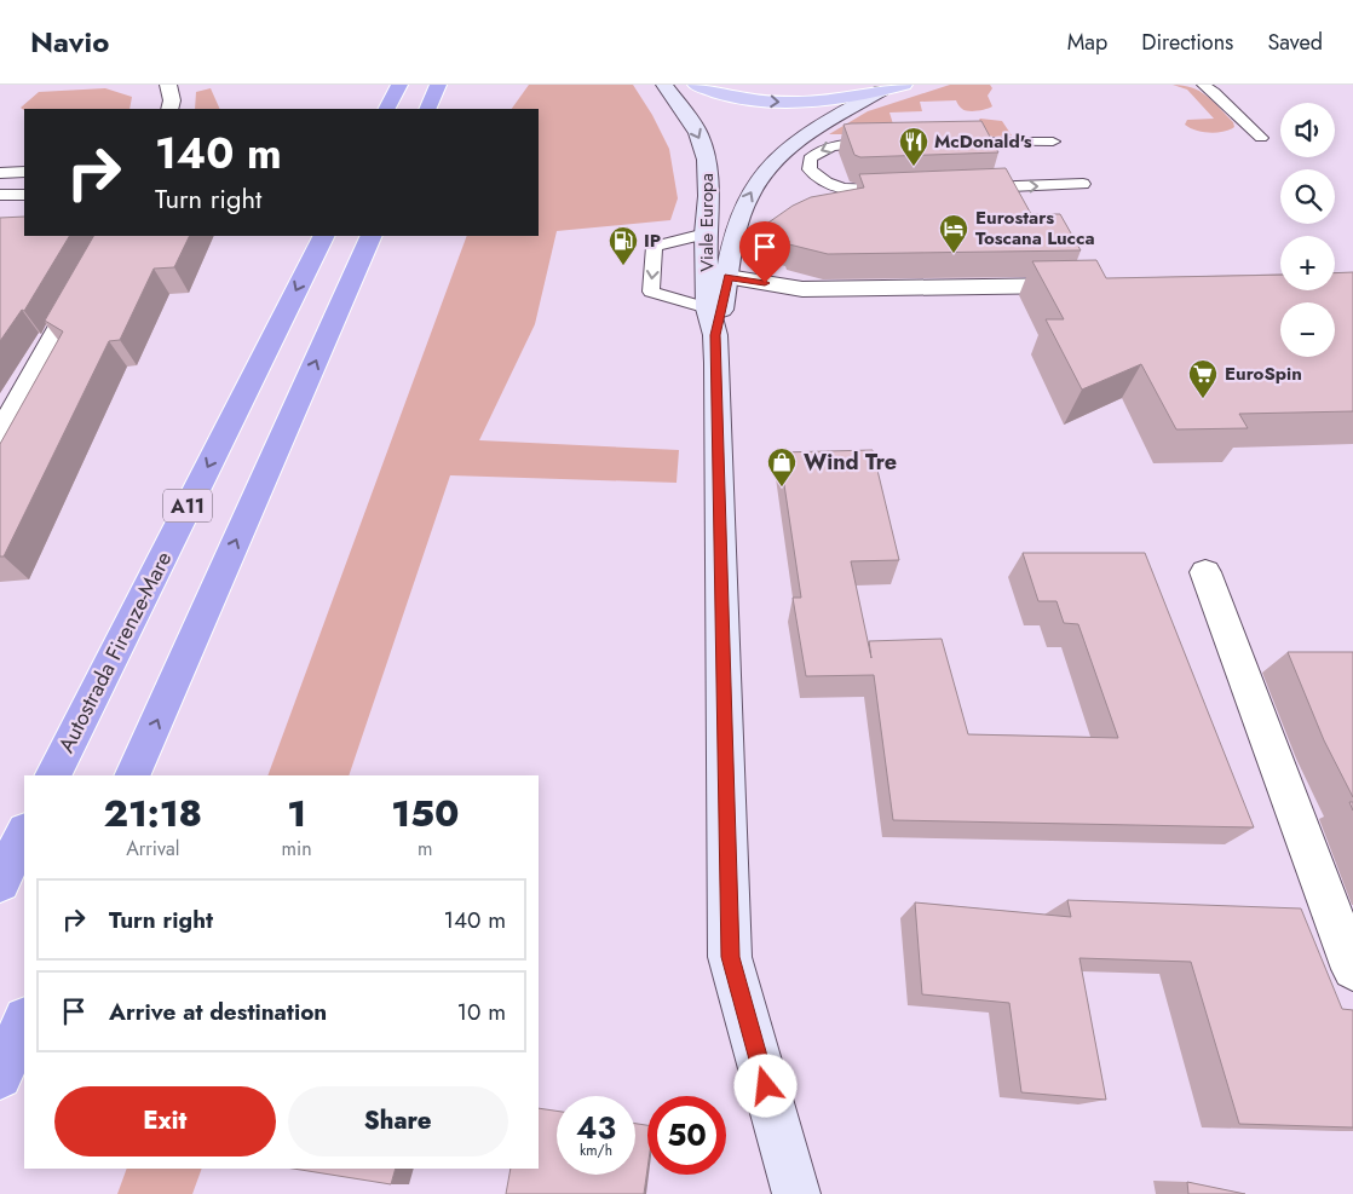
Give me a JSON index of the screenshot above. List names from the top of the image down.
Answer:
{
  "streets": {
    "highway": ["A11", "Autostrada Firenze-Mare"],
    "main road": ["Viale Europa"]
  },
  "places": {
    "restaurant": ["McDonald's"],
    "hotel": ["Eurostars Toscana Lucca"],
    "fuel station": ["IP"],
    "supermarket": ["EuroSpin"],
    "shop": ["Wind Tre"]
  },
  "page": {
    "header": "Navio",
    "nav": ["Map", "Directions", "Saved"],
    "map_buttons": ["+", "−"],
    "turn": ["140 m", "Turn right"],
    "eta": [
      "21:18",
      "Arrival",
      "1",
      "min",
      "150",
      "m"
    ],
    "list": [
      {
        "name": "Turn right",
        "value": "140 m"
      },
      {
        "name": "Arrive at destination",
        "value": "10 m"
      }
    ],
    "buttons": ["Exit", "Share"],
    "speed": "43 km/h",
    "limit": "50"
  }
}
